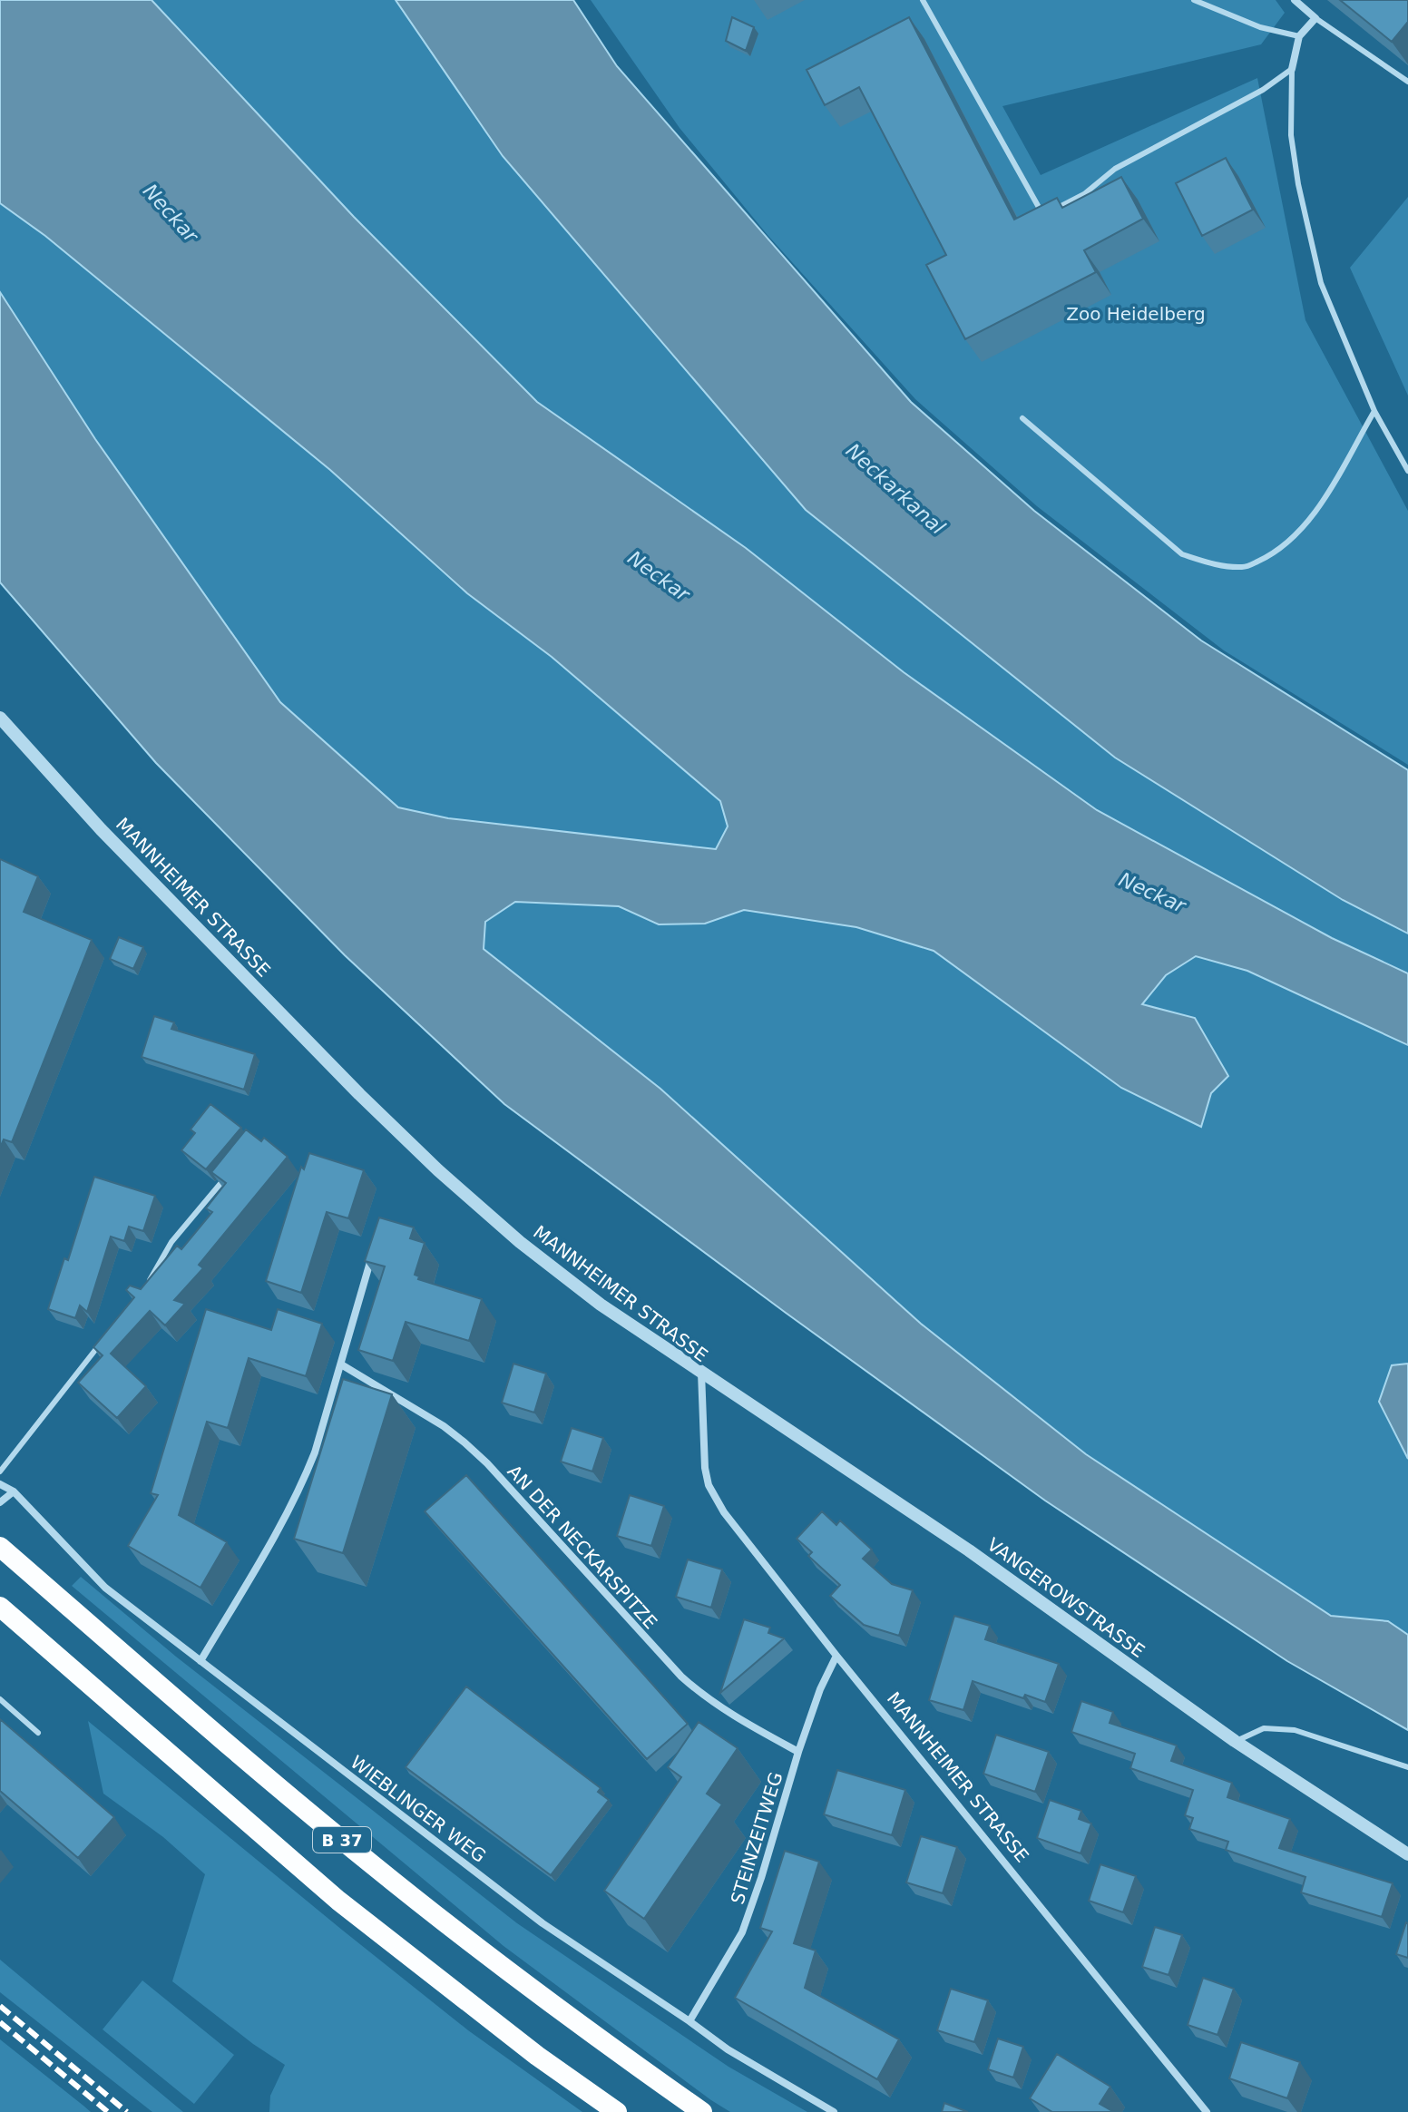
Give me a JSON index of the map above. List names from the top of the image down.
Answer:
{
  "streets": {
    "highway": ["B 37"],
    "street": [
      "MANNHEIMER STRASSE",
      "AN DER NECKARSPITZE",
      "VANGEROWSTRASSE",
      "WIEBLINGER WEG",
      "STEINZEITWEG"
    ]
  },
  "crossings": [
    ["MANNHEIMER STRASSE", "VANGEROWSTRASSE"],
    ["MANNHEIMER STRASSE", "STEINZEITWEG"],
    ["AN DER NECKARSPITZE", "STEINZEITWEG"],
    ["WIEBLINGER WEG", "STEINZEITWEG"]
  ],
  "water": ["Neckar", "Neckarkanal"],
  "parks": ["Zoo Heidelberg"]
}
